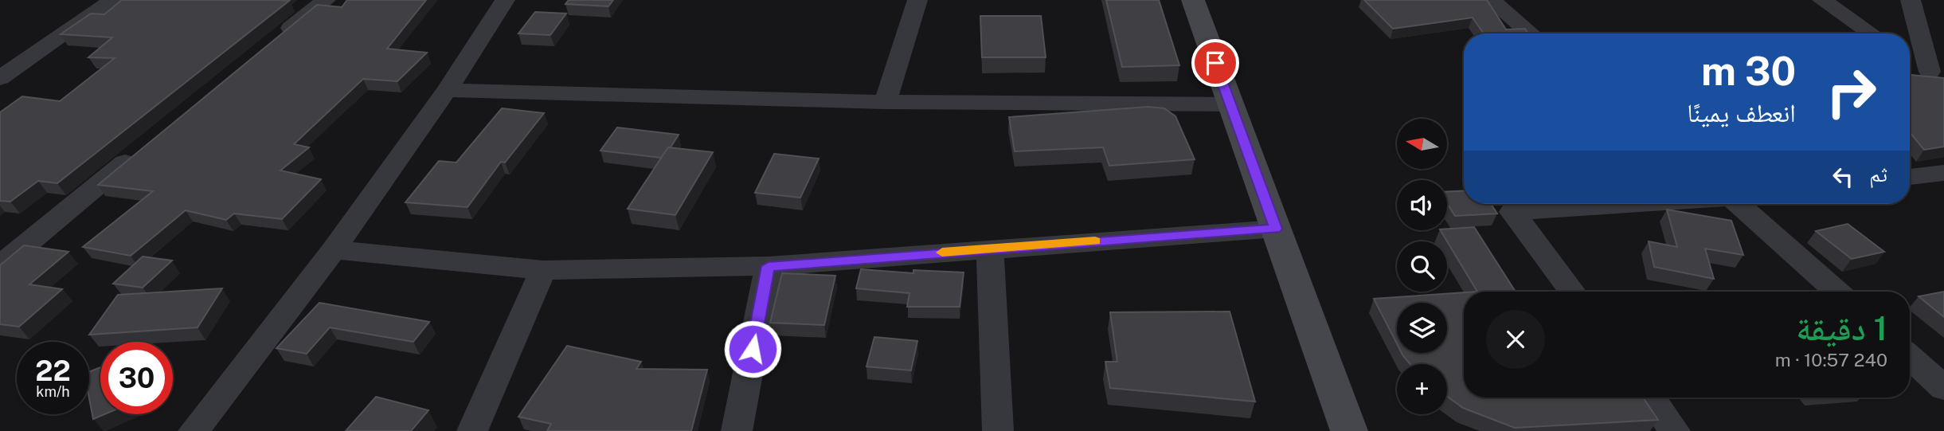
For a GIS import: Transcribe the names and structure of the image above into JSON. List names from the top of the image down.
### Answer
{
  "north": "left",
  "page": {
    "turn": ["30 m", "انعطف يمينًا"],
    "map_buttons": "+",
    "then": "ثم",
    "heading": ["1 دقيقة", "240 m · 10:57"],
    "speed": "22 km/h",
    "limit": "30"
  }
}
